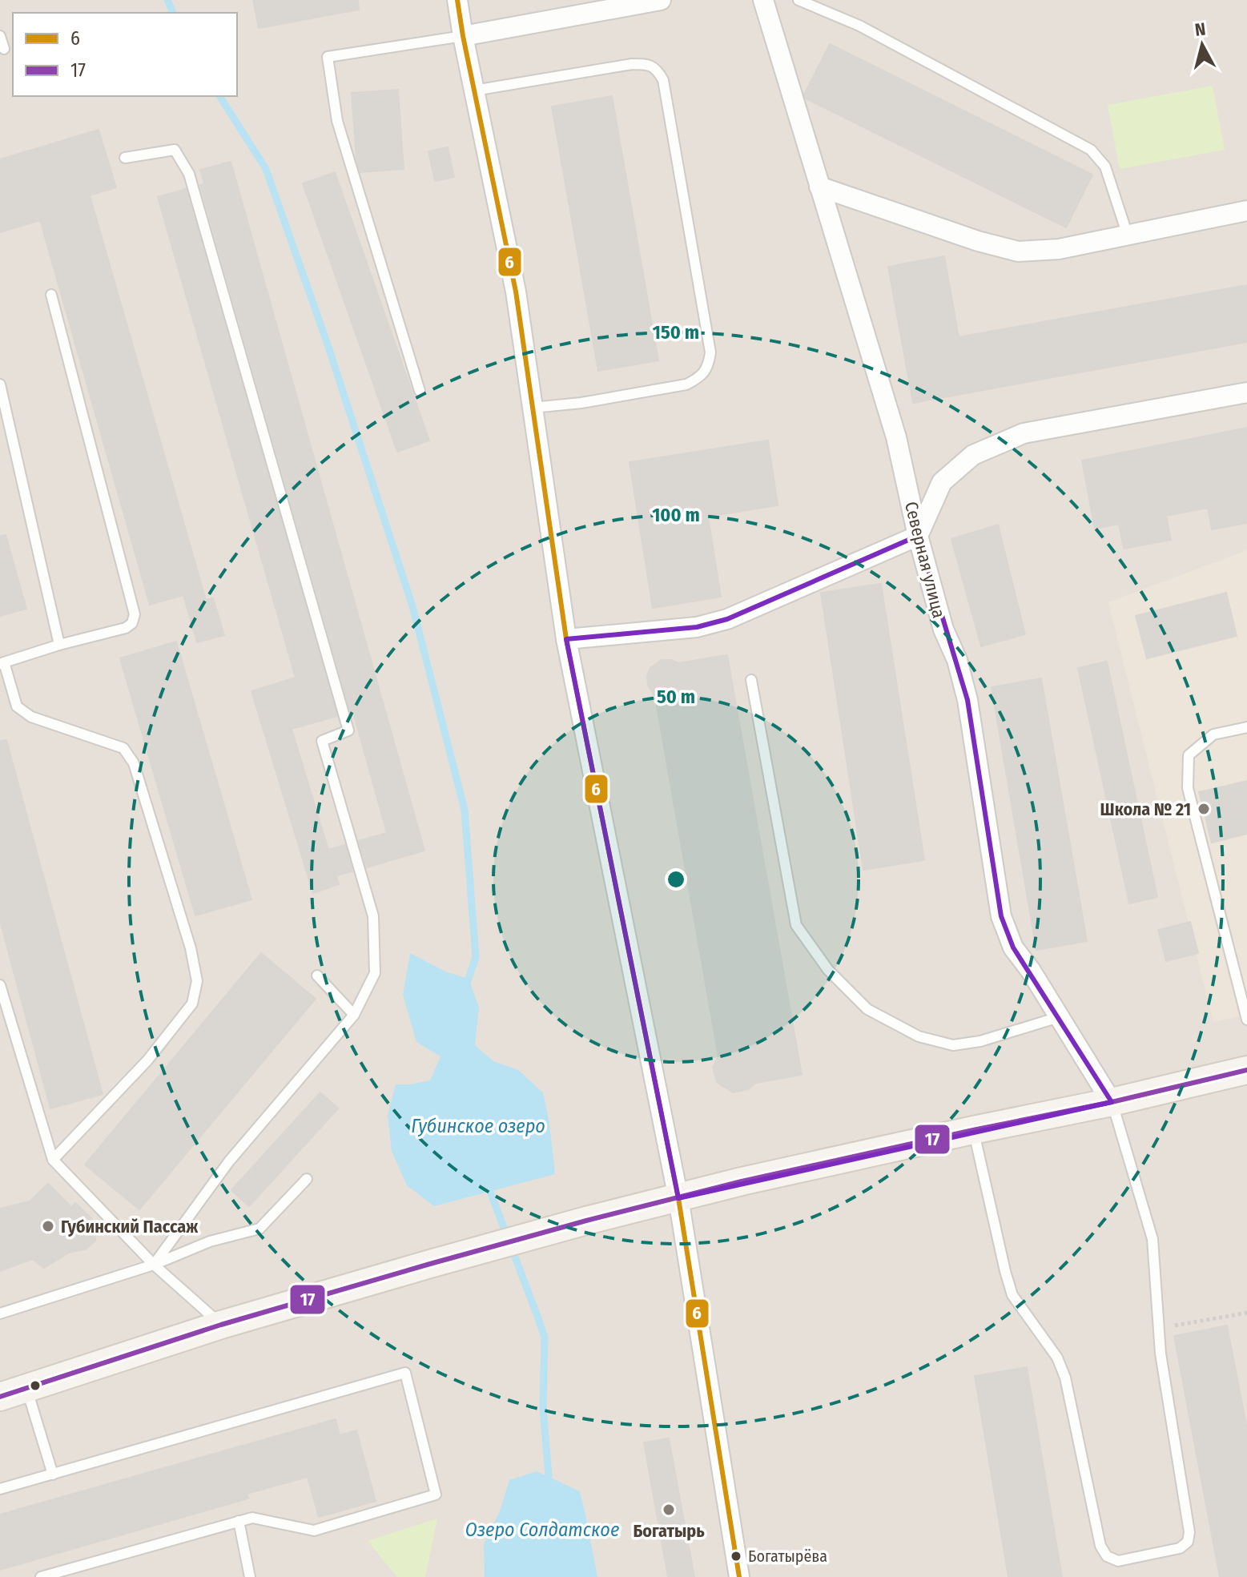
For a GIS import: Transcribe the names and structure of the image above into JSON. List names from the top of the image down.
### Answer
{
  "streets": {
    "street": ["Северная улица"]
  },
  "water": ["Губинское озеро", "Озеро Солдатское"],
  "places": [
    "Школа № 21",
    "Губинский Пассаж",
    "Богатырь",
    "Богатырёва"
  ],
  "lines": ["transit line 6", "transit line 17"],
  "legend": ["6", "17"],
  "north": "top",
  "rings": ["150 m", "100 m", "50 m"]
}
